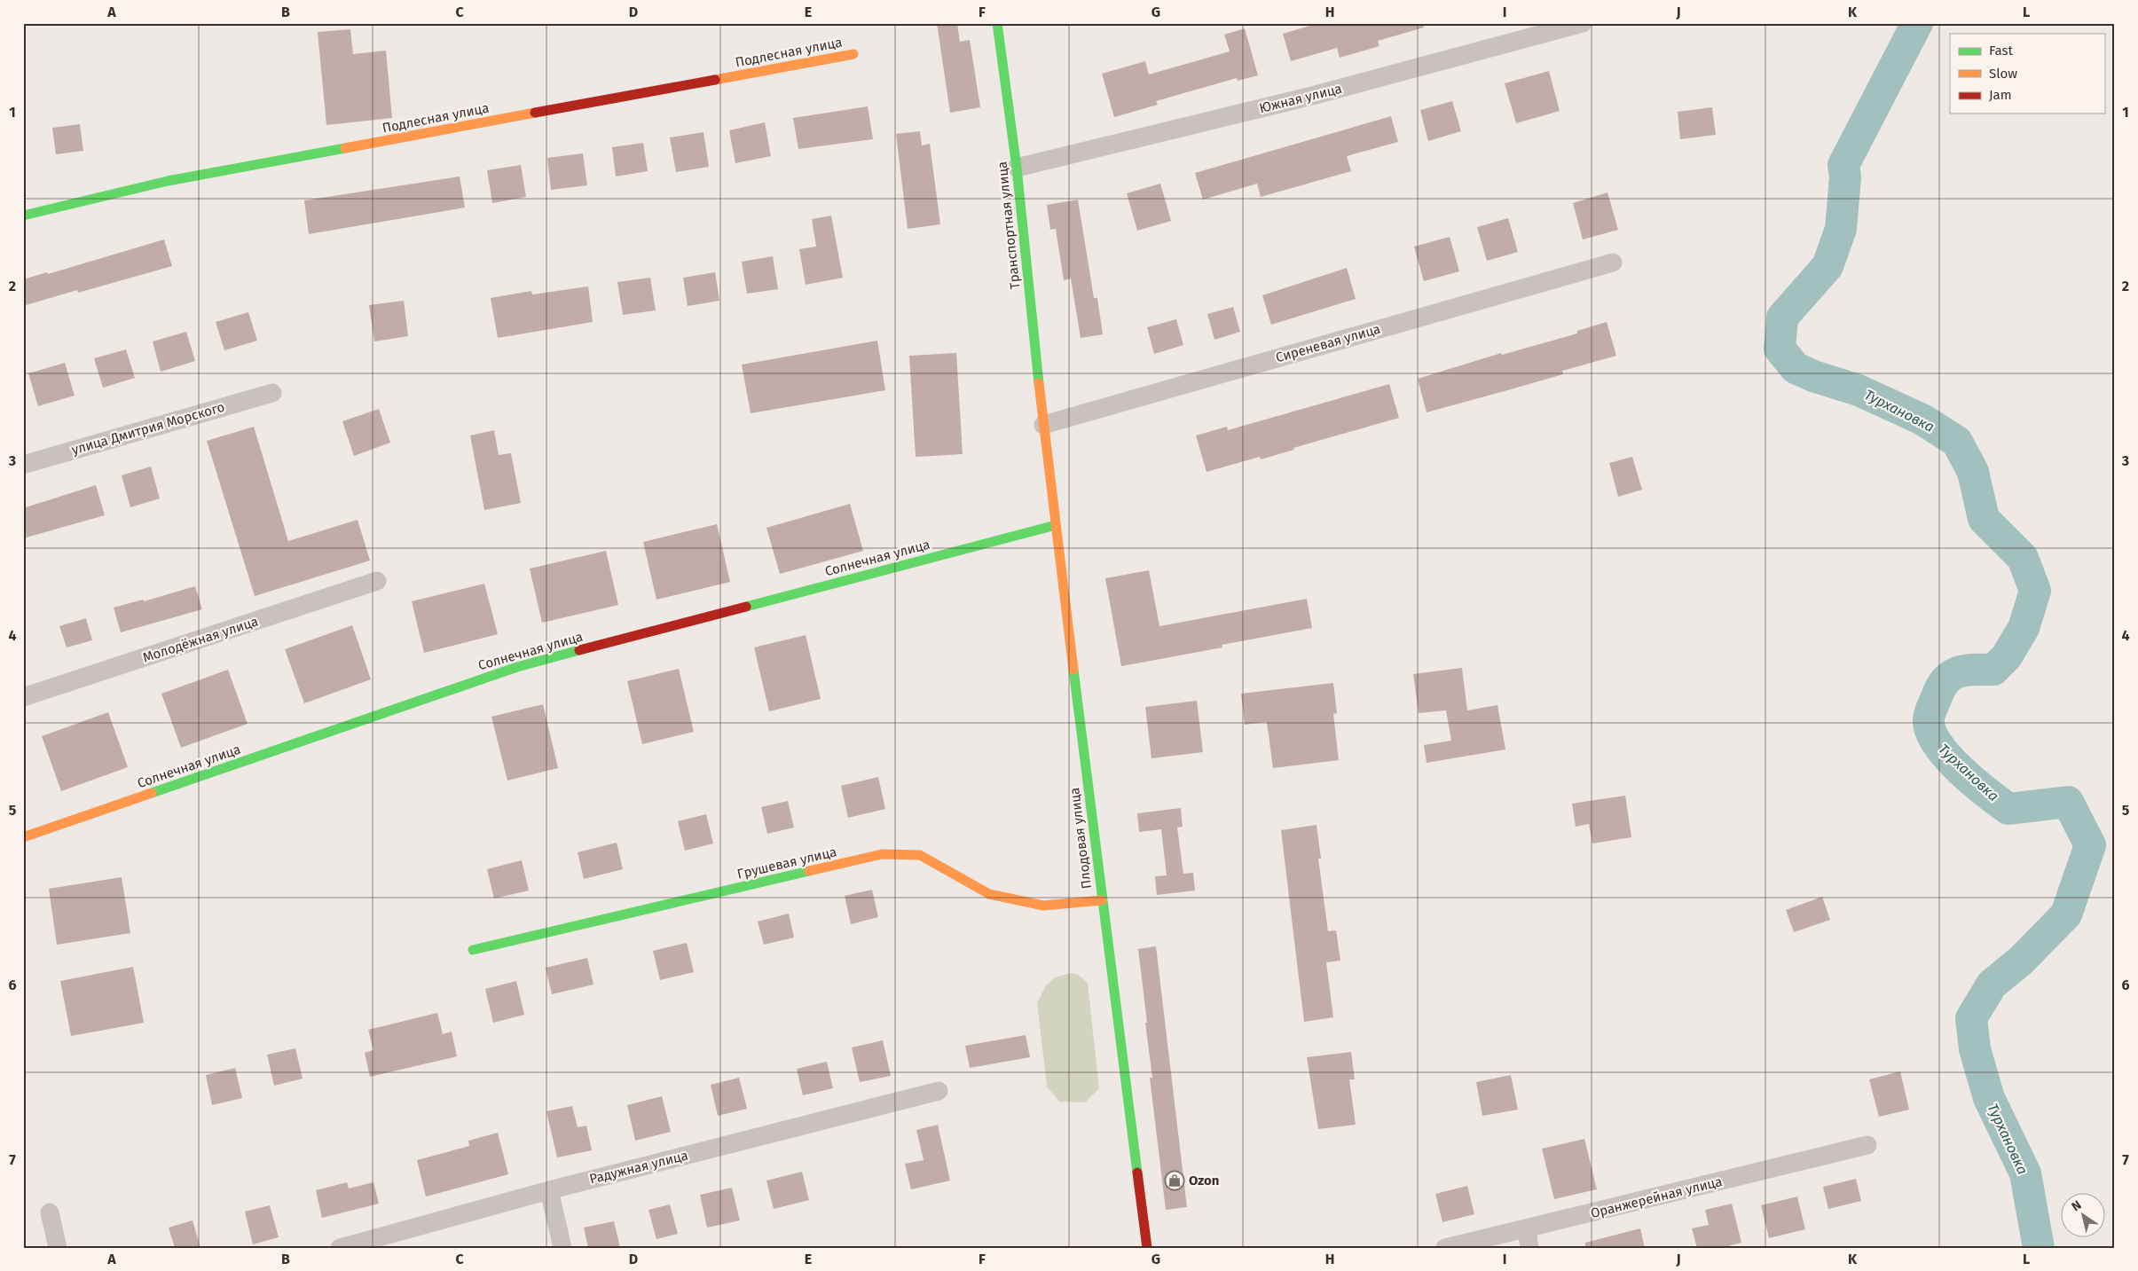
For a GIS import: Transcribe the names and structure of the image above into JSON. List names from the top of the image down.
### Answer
{
  "streets": {
    "street": [
      "Подлесная улица",
      "Южная улица",
      "Транспортная улица",
      "Сиреневая улица",
      "улица Дмитрия Морского",
      "Солнечная улица",
      "Молодёжная улица",
      "Плодовая улица",
      "Грушевая улица",
      "Радужная улица",
      "Оранжерейная улица"
    ]
  },
  "crossings": [
    ["Южная улица", "Транспортная улица"],
    ["Транспортная улица", "Сиреневая улица"],
    ["Транспортная улица", "Плодовая улица"],
    ["Сиреневая улица", "Плодовая улица"],
    ["Солнечная улица", "Плодовая улица"],
    ["Плодовая улица", "Грушевая улица"]
  ],
  "water": ["Турхановка"],
  "places": {
    "shop": ["Ozon"]
  },
  "legend": ["Fast", "Slow", "Jam"],
  "north": "top left",
  "grid": {
    "columns": [
      "A",
      "B",
      "C",
      "D",
      "E",
      "F",
      "G",
      "H",
      "I",
      "J",
      "K",
      "L"
    ],
    "rows": [
      "1",
      "2",
      "3",
      "4",
      "5",
      "6",
      "7"
    ]
  }
}
